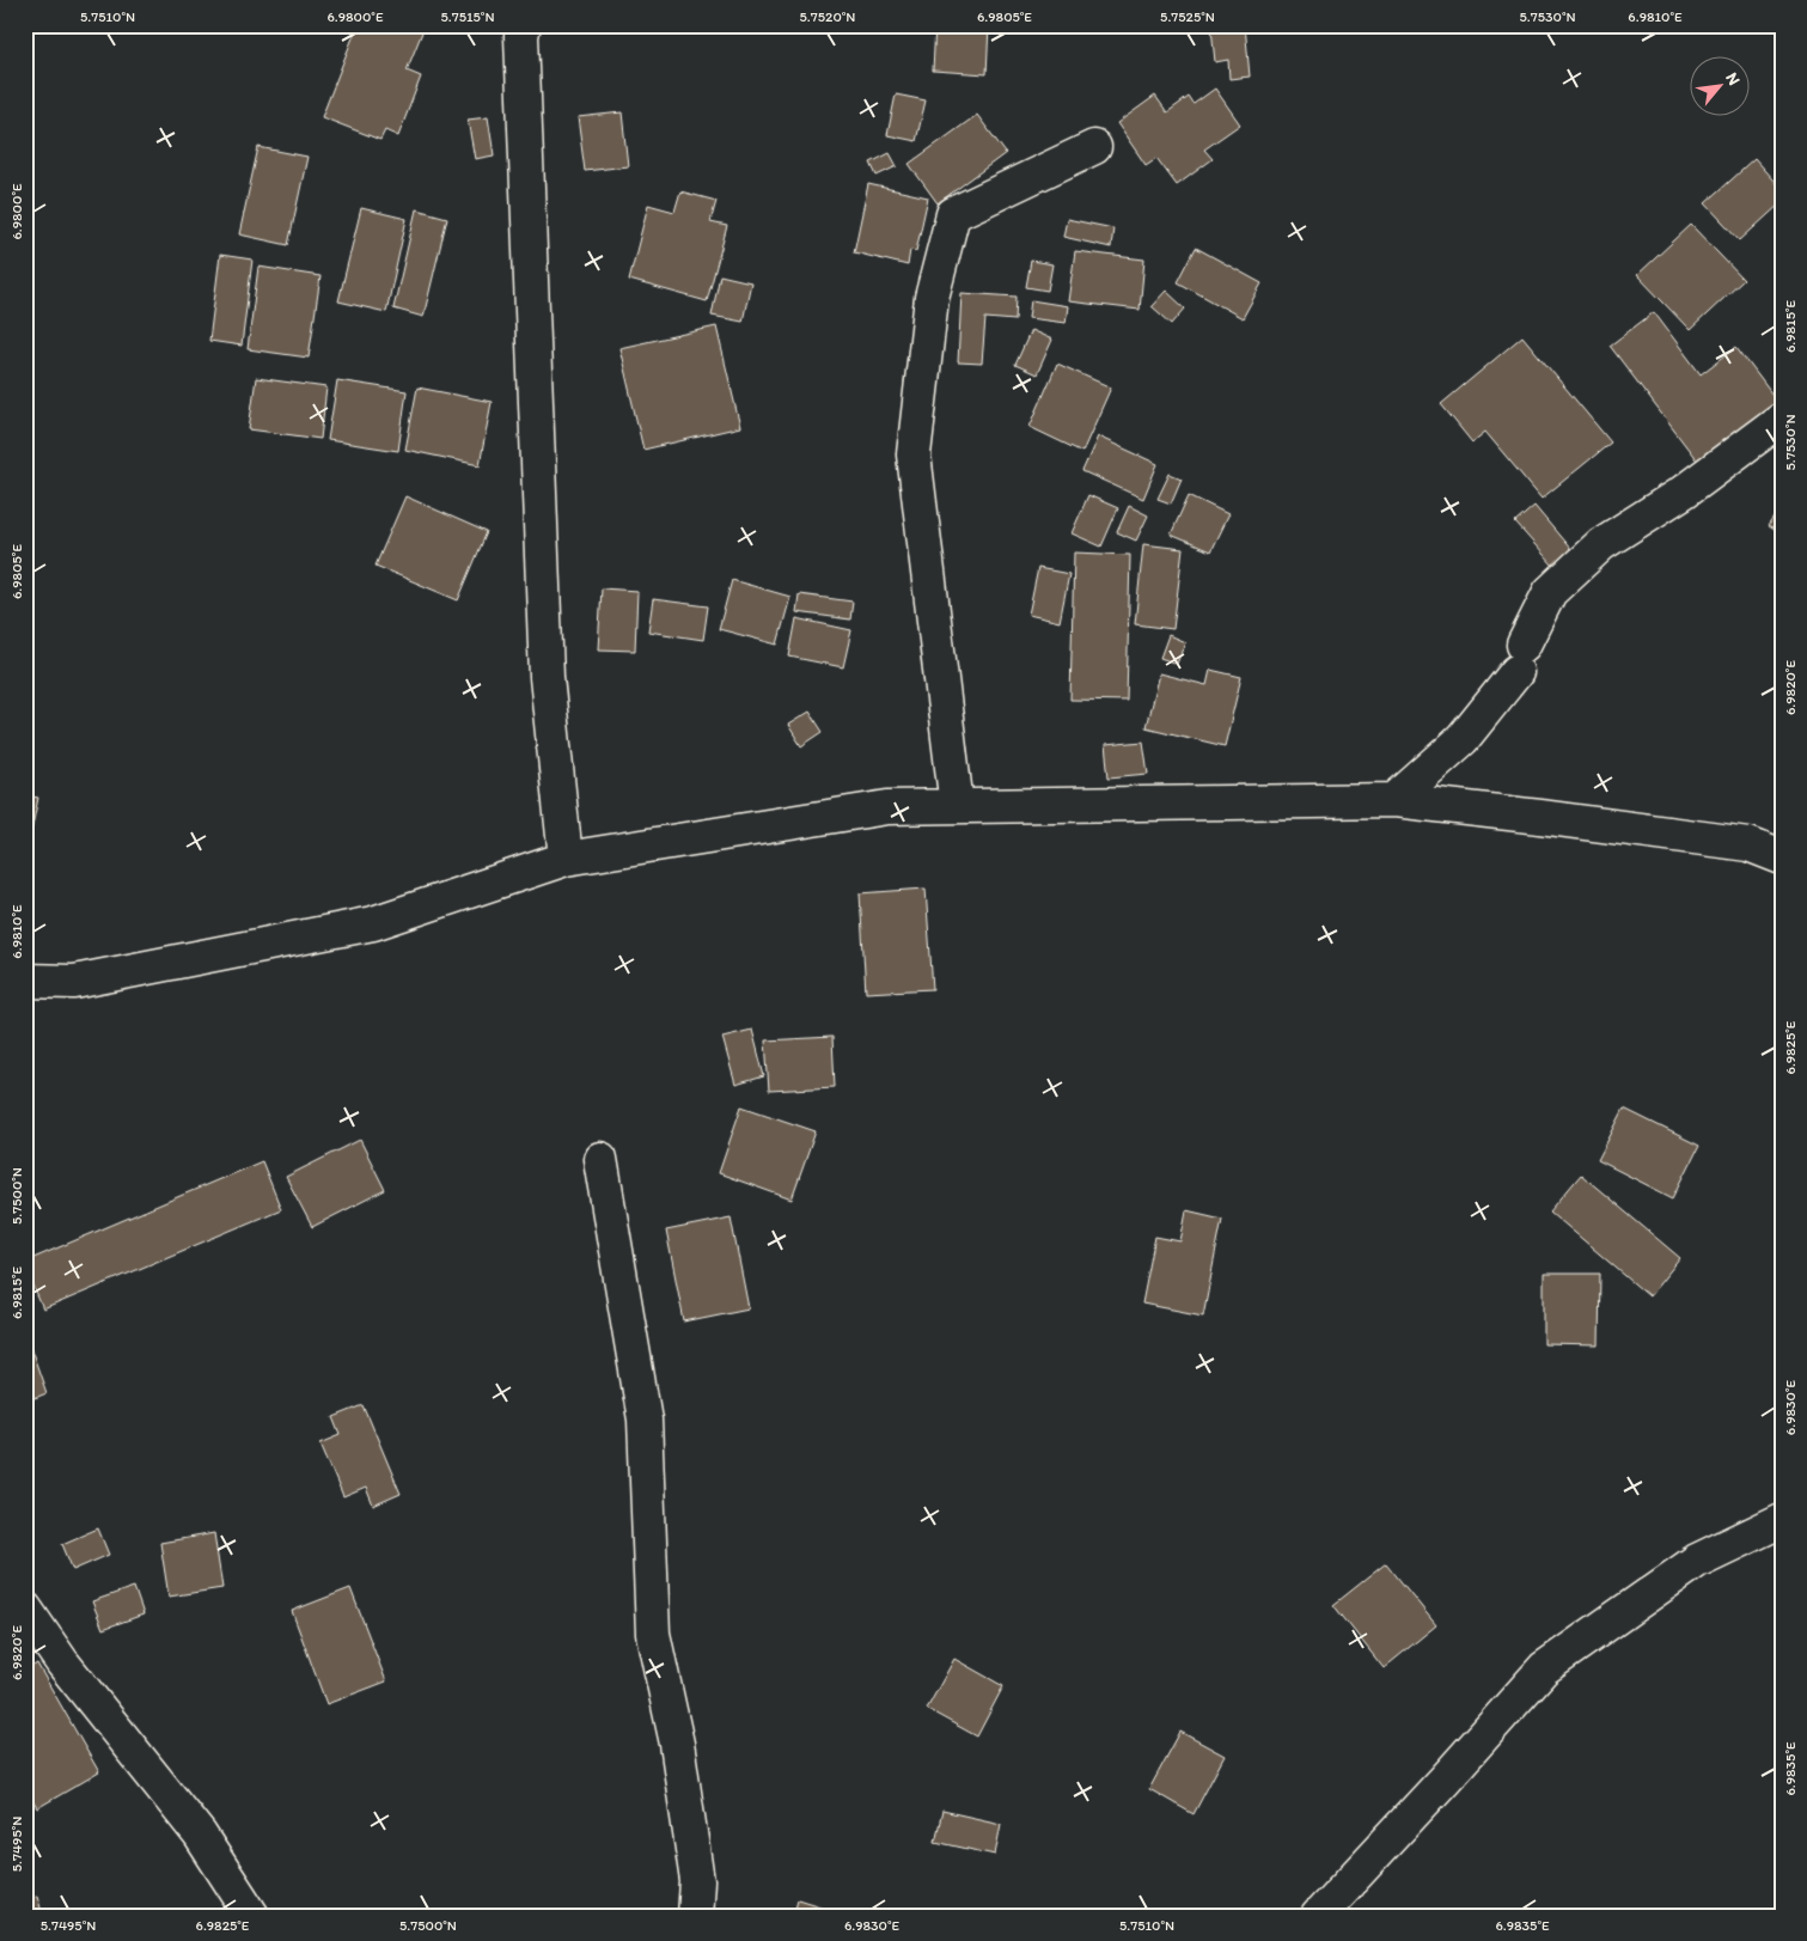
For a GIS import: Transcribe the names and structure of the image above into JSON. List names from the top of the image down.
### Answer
{
  "north": "top right",
  "coordinates": [
    "5.7510°N",
    "6.9800°E",
    "5.7515°N",
    "5.7520°N",
    "6.9805°E",
    "5.7525°N",
    "5.7530°N",
    "6.9810°E",
    "6.9815°E",
    "6.9820°E",
    "6.9825°E",
    "5.7500°N",
    "6.9830°E",
    "6.9835°E",
    "5.7495°N"
  ]
}
